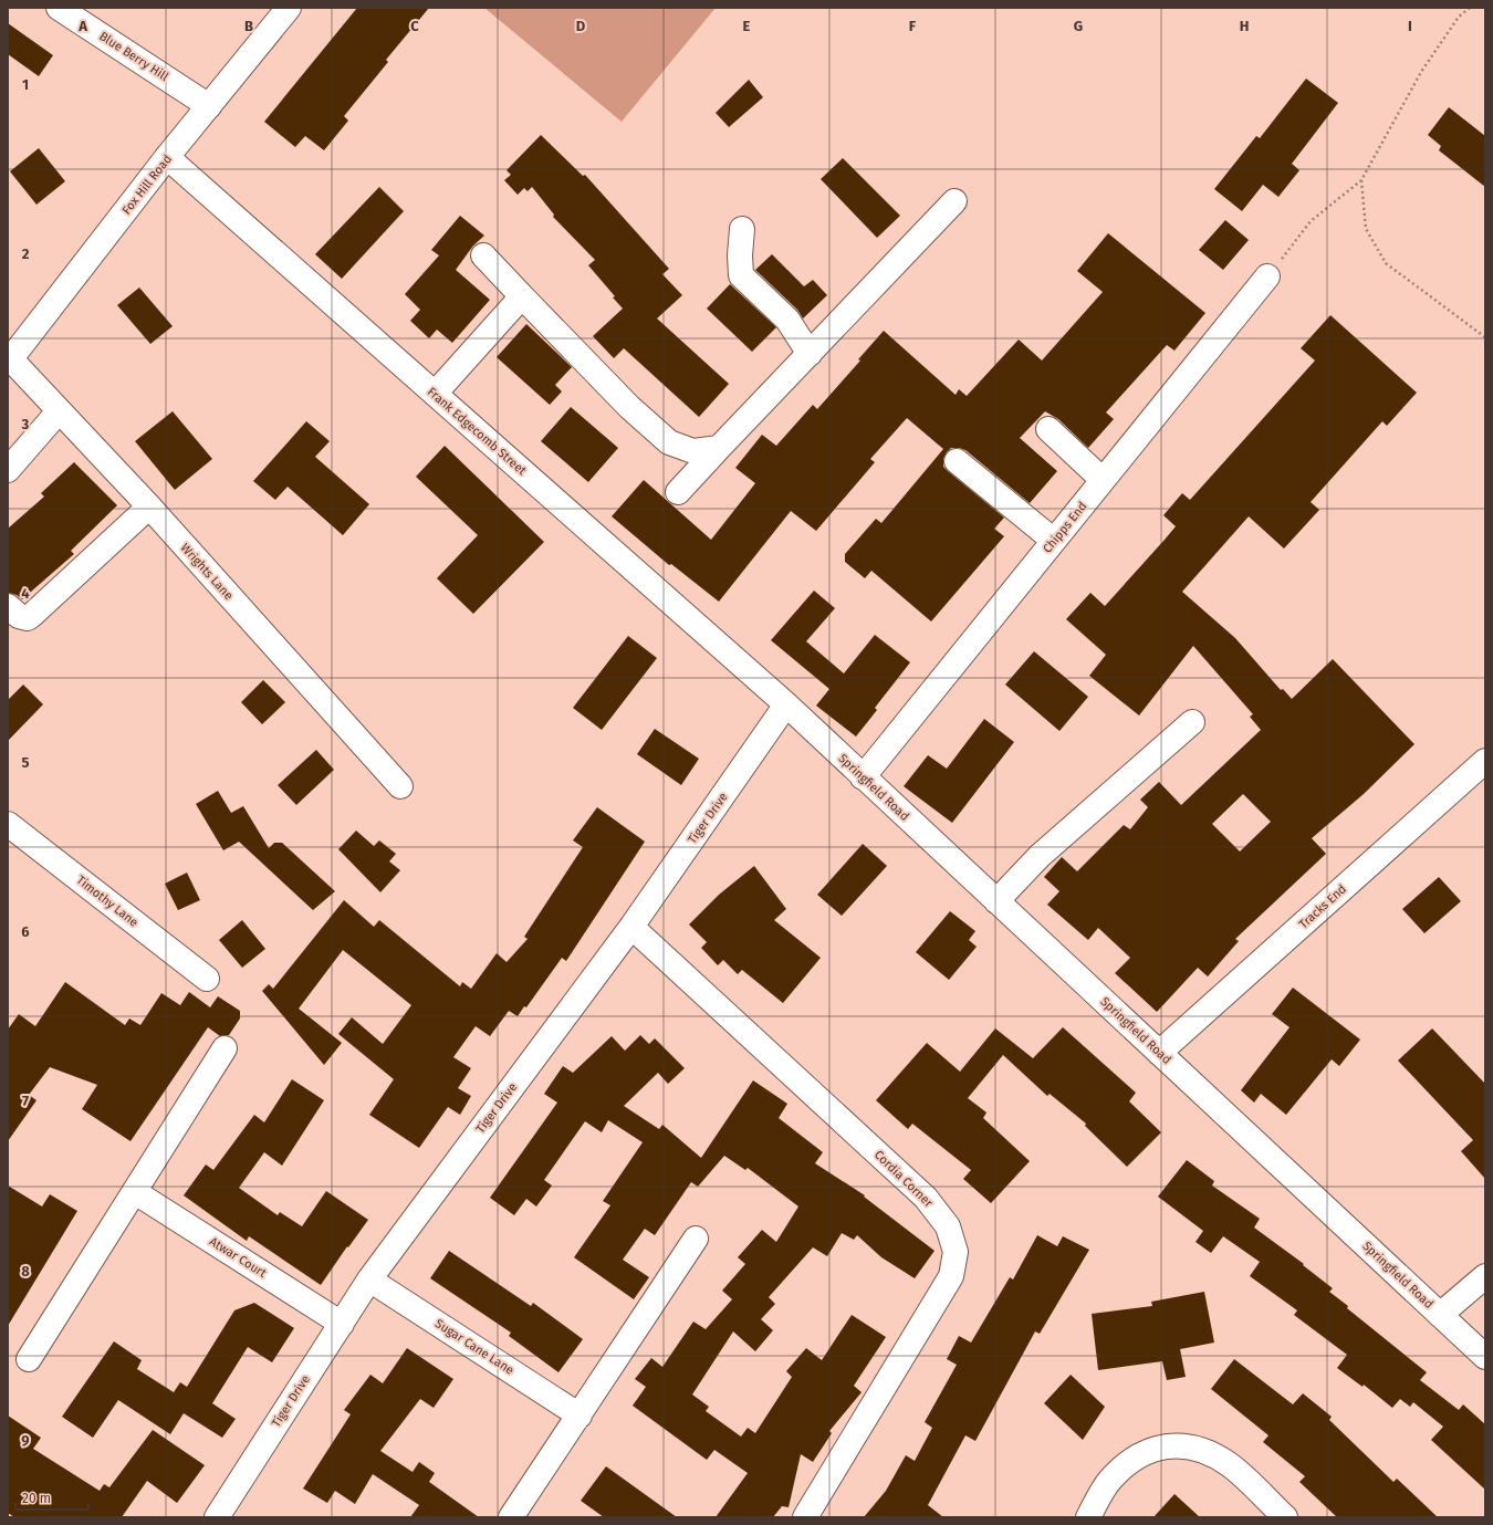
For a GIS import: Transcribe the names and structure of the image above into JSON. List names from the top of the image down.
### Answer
{
  "streets": {
    "street": [
      "Blue Berry Hill",
      "Fox Hill Road",
      "Frank Edgecomb Street",
      "Chipps End",
      "Wrights Lane",
      "Springfield Road",
      "Tiger Drive",
      "Timothy Lane",
      "Tracks End",
      "Cordia Corner",
      "Atwar Court",
      "Sugar Cane Lane"
    ]
  },
  "crossings": [
    ["Blue Berry Hill", "Fox Hill Road"],
    ["Fox Hill Road", "Frank Edgecomb Street"],
    ["Fox Hill Road", "Wrights Lane"],
    ["Frank Edgecomb Street", "Springfield Road"],
    ["Frank Edgecomb Street", "Tiger Drive"],
    ["Chipps End", "Springfield Road"],
    ["Springfield Road", "Tiger Drive"],
    ["Springfield Road", "Tracks End"],
    ["Tiger Drive", "Cordia Corner"],
    ["Tiger Drive", "Atwar Court"],
    ["Tiger Drive", "Sugar Cane Lane"]
  ],
  "scale_bar": "20 m",
  "grid": {
    "columns": [
      "A",
      "B",
      "C",
      "D",
      "E",
      "F",
      "G",
      "H",
      "I"
    ],
    "rows": [
      "1",
      "2",
      "3",
      "4",
      "5",
      "6",
      "7",
      "8",
      "9"
    ]
  }
}
